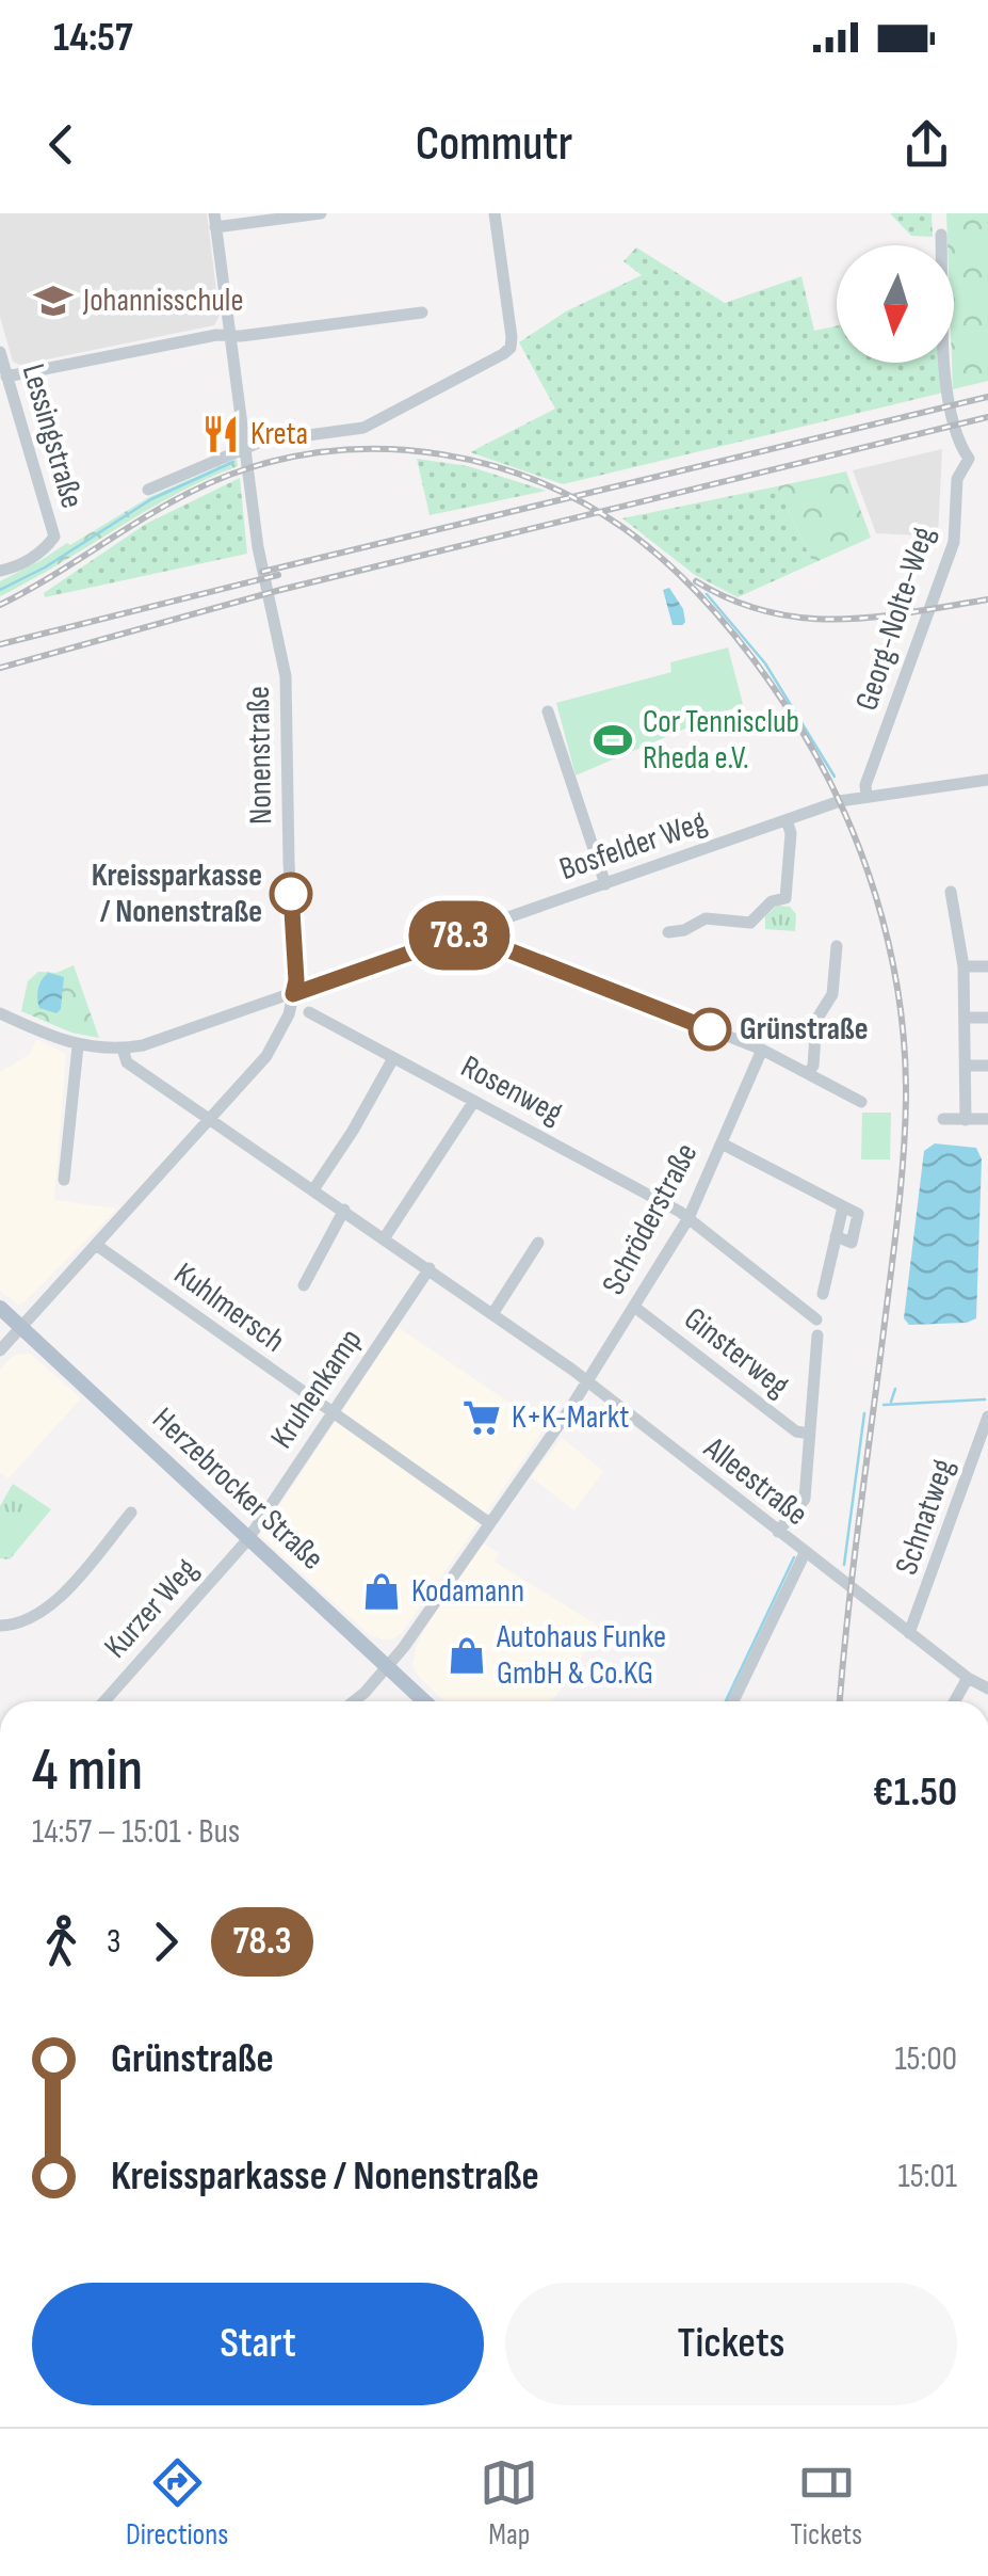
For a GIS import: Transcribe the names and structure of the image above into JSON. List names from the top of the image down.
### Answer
{
  "streets": {
    "main road": ["Herzebrocker Straße"],
    "street": [
      "Lessingstraße",
      "Georg-Nolte-Weg",
      "Nonenstraße",
      "Bosfelder Weg",
      "Rosenweg",
      "Schröderstraße",
      "Kuhlmersch",
      "Ginsterweg",
      "Kruhenkamp",
      "Alleestraße",
      "Schnatweg",
      "Kurzer Weg"
    ]
  },
  "crossings": [
    ["Georg-Nolte-Weg", "Bosfelder Weg"],
    ["Nonenstraße", "Bosfelder Weg"],
    ["Nonenstraße", "Kuhlmersch"],
    ["Nonenstraße", "Alleestraße"],
    ["Nonenstraße", "Herzebrocker Straße"],
    ["Bosfelder Weg", "Alleestraße"],
    ["Rosenweg", "Schröderstraße"],
    ["Schröderstraße", "Kuhlmersch"],
    ["Schröderstraße", "Ginsterweg"],
    ["Schröderstraße", "Alleestraße"],
    ["Schröderstraße", "Herzebrocker Straße"],
    ["Kuhlmersch", "Kruhenkamp"],
    ["Kruhenkamp", "Alleestraße"],
    ["Kruhenkamp", "Herzebrocker Straße"],
    ["Kruhenkamp", "Kurzer Weg"],
    ["Alleestraße", "Schnatweg"],
    ["Herzebrocker Straße", "Kurzer Weg"]
  ],
  "places": {
    "school or university": ["Johannisschule"],
    "restaurant": ["Kreta"],
    "sports": ["Cor Tennisclub Rheda e.V."],
    "other": ["Kreissparkasse / Nonenstraße", "Grünstraße"],
    "supermarket": ["K+K-Markt"],
    "shop": ["Kodamann", "Autohaus Funke GmbH & Co.KG"]
  },
  "lines": ["bus line 78.3"],
  "north": "bottom",
  "page": {
    "status": "14:57",
    "header": "Commutr",
    "on_map": "78.3",
    "heading": ["4 min", "14:57 – 15:01 · Bus", "€1.50"],
    "legs": ["3", "78.3"],
    "list": [
      {
        "name": "Grünstraße",
        "value": "15:00"
      },
      {
        "name": "Kreissparkasse / Nonenstraße",
        "value": "15:01"
      }
    ],
    "buttons": ["Start", "Tickets"],
    "tabs": ["Directions", "Map", "Tickets"]
  }
}
